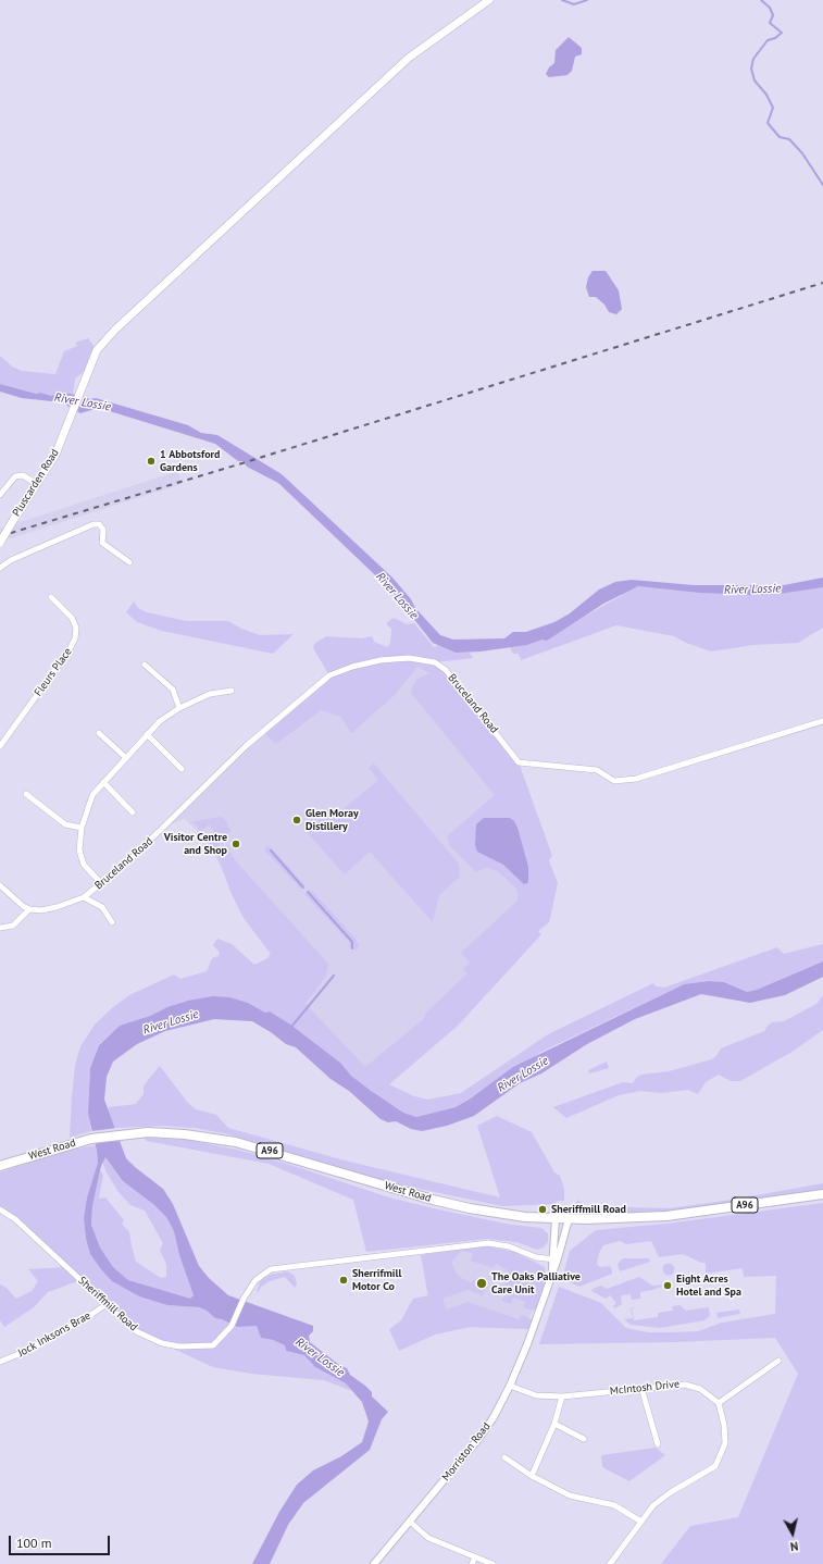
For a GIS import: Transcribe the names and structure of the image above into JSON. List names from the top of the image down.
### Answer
{
  "streets": {
    "highway": ["West Road", "A96"],
    "main road": ["Pluscarden Road"],
    "street": [
      "Fleurs Place",
      "Bruceland Road",
      "Sheriffmill Road",
      "Jock Inksons Brae",
      "McIntosh Drive",
      "Morriston Road"
    ]
  },
  "crossings": [
    ["West Road", "Morriston Road"],
    ["Sheriffmill Road", "Jock Inksons Brae"],
    ["Sheriffmill Road", "Morriston Road"],
    ["McIntosh Drive", "Morriston Road"]
  ],
  "water": ["River Lossie"],
  "places": [
    "1 Abbotsford Gardens",
    "Glen Moray Distillery",
    "Visitor Centre and Shop",
    "Sheriffmill Road",
    "Sherrifmill Motor Co",
    "The Oaks Palliative Care Unit",
    "Eight Acres Hotel and Spa"
  ],
  "scale_bar": "100 m",
  "north": "bottom"
}
